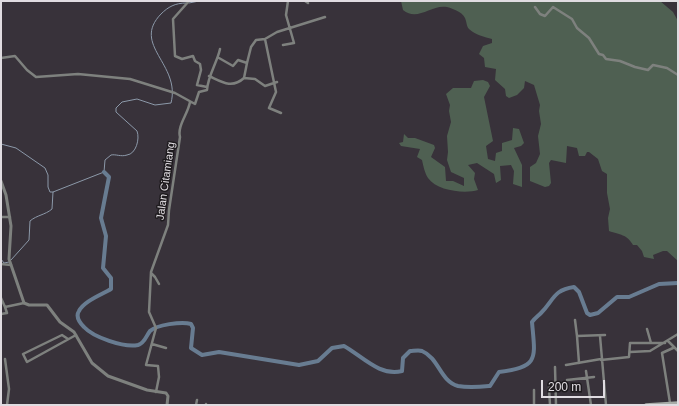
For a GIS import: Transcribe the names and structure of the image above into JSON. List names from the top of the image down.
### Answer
{
  "streets": {
    "street": ["Jalan Citamiang"]
  },
  "scale_bar": "200 m"
}
